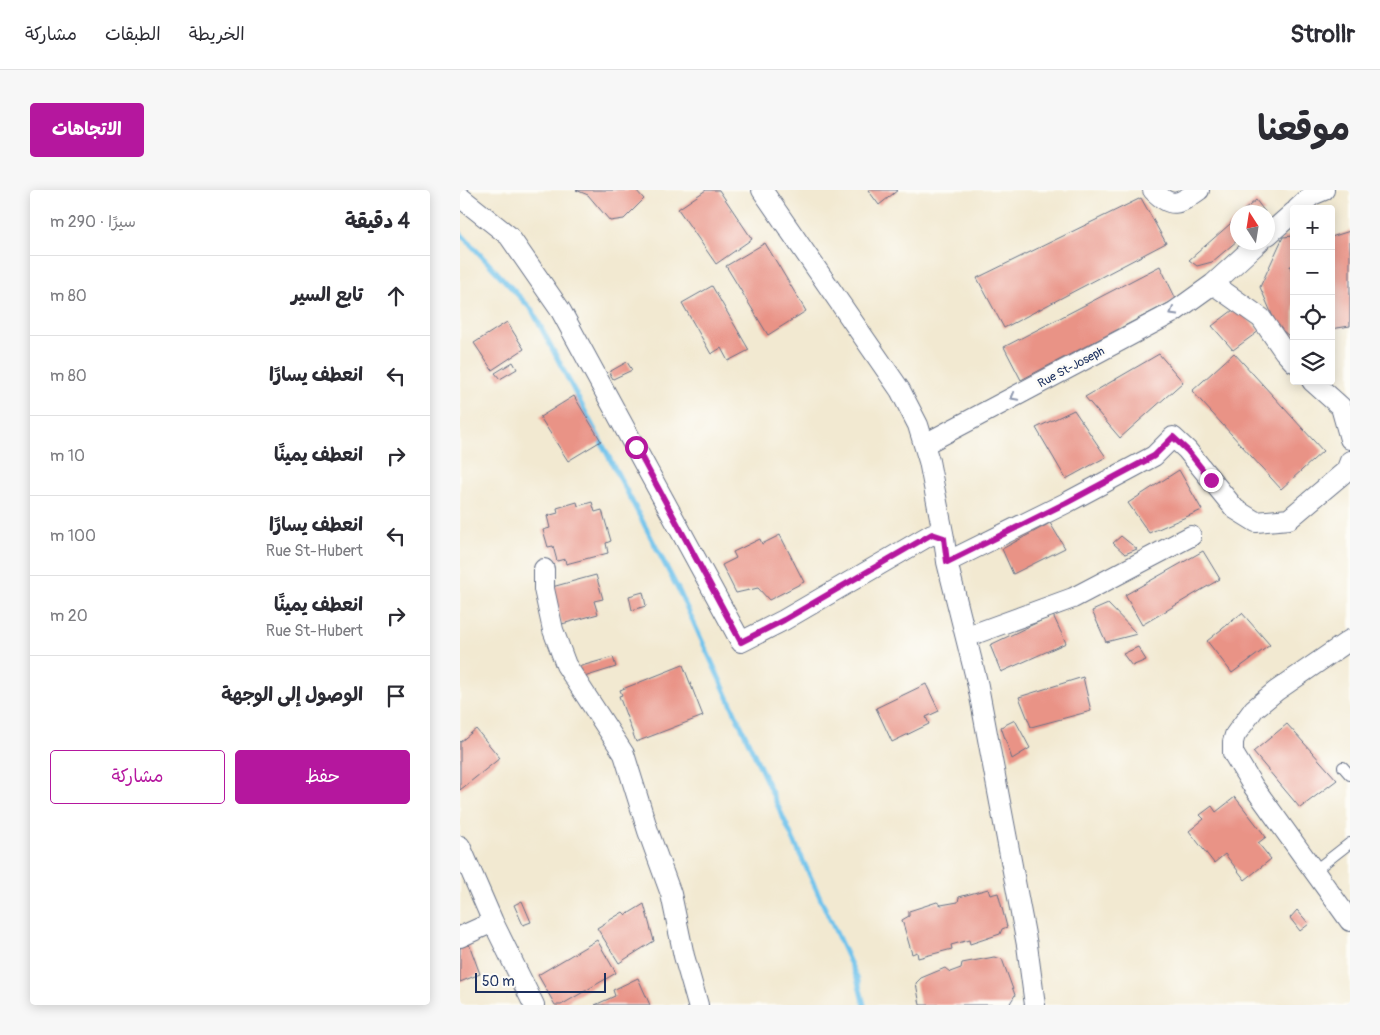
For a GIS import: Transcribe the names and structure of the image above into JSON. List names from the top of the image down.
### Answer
{
  "streets": {
    "street": ["Rue St-Joseph"]
  },
  "one_way": ["Rue St-Joseph"],
  "scale_bar": "50 m",
  "north": "top",
  "page": {
    "header": "Strollr",
    "nav": ["الخريطة", "الطبقات", "مشاركة"],
    "title": "موقعنا",
    "buttons": [
      "الاتجاهات",
      ["حفظ", "مشاركة"]
    ],
    "heading": ["4 دقيقة", "سيرًا · 290 m"],
    "map_buttons": ["+", "−"],
    "list": [
      ["تابع السير", "80 m"],
      ["انعطف يسارًا", "80 m"],
      ["انعطف يمينًا", "10 m"],
      ["انعطف يسارًا", "Rue St-Hubert", "100 m"],
      ["انعطف يمينًا", "Rue St-Hubert", "20 m"],
      "الوصول إلى الوجهة"
    ],
    "scale": "50 m"
  }
}
